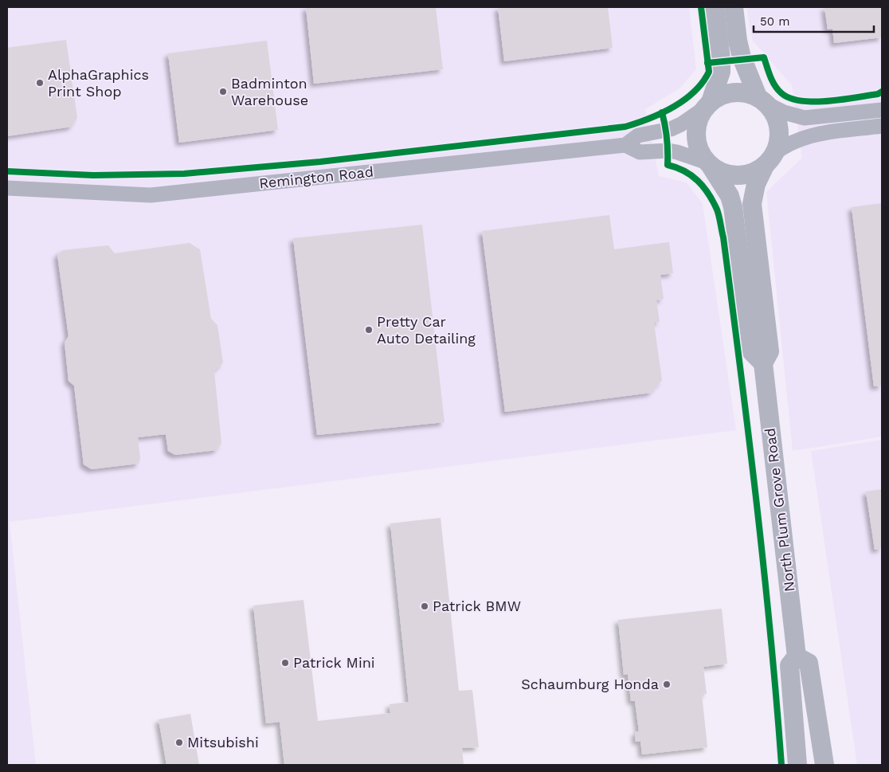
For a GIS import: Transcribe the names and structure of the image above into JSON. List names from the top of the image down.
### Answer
{
  "streets": {
    "street": ["Remington Road", "North Plum Grove Road"]
  },
  "crossings": [
    ["Remington Road", "North Plum Grove Road"]
  ],
  "places": [
    "AlphaGraphics Print Shop",
    "Badminton Warehouse",
    "Pretty Car Auto Detailing",
    "Patrick BMW",
    "Patrick Mini",
    "Schaumburg Honda",
    "Mitsubishi"
  ],
  "scale_bar": "50 m"
}
